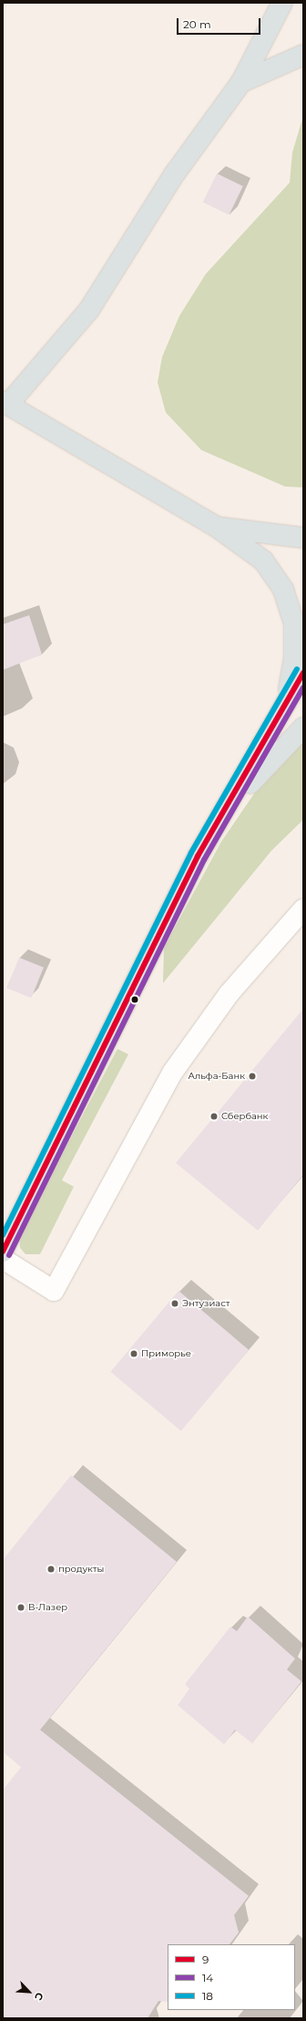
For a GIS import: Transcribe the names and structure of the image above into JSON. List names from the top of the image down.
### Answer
{
  "places": [
    "Альфа-Банк",
    "Сбербанк",
    "Энтузиаст",
    "Приморье",
    "продукты",
    "В-Лазер"
  ],
  "lines": ["transit line 18", "transit line 9", "transit line 14"],
  "legend": ["9", "14", "18"],
  "scale_bar": "20 m",
  "north": "bottom right"
}
